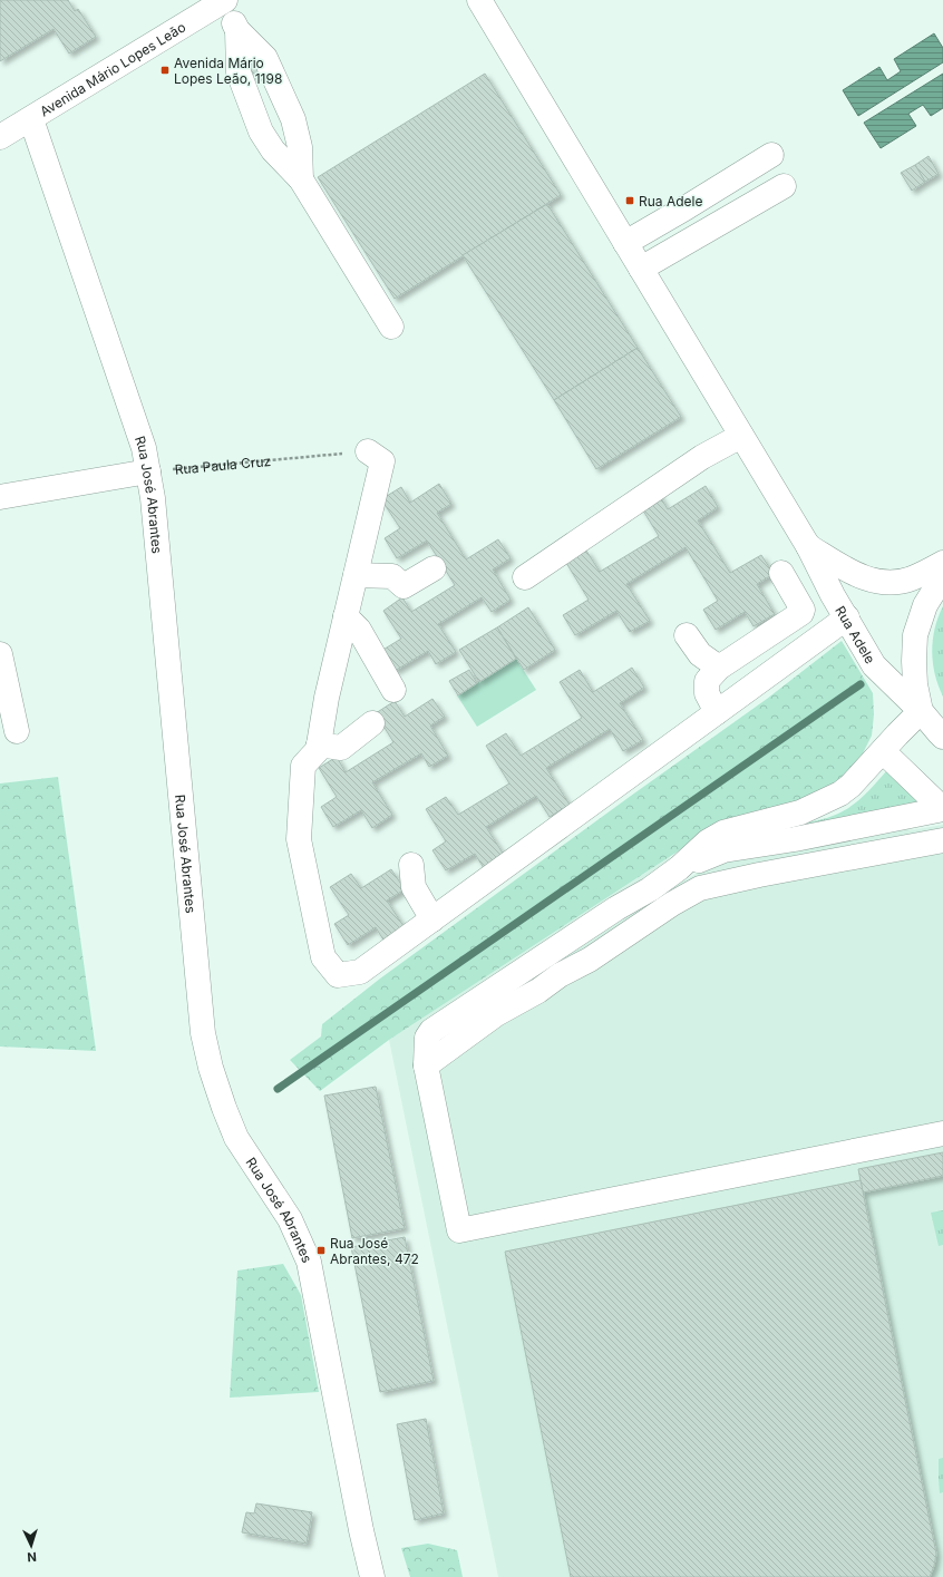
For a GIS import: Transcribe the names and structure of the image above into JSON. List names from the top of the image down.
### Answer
{
  "streets": {
    "main road": ["Avenida Mário Lopes Leão", "Rua José Abrantes", "Rua Adele"],
    "path": ["Rua Paula Cruz"]
  },
  "crossings": [
    ["Avenida Mário Lopes Leão", "Rua José Abrantes"],
    ["Rua Paula Cruz", "Rua José Abrantes"]
  ],
  "places": {
    "transit": ["Avenida Mário Lopes Leão, 1198", "Rua Adele", "Rua José Abrantes, 472"]
  },
  "north": "bottom"
}
